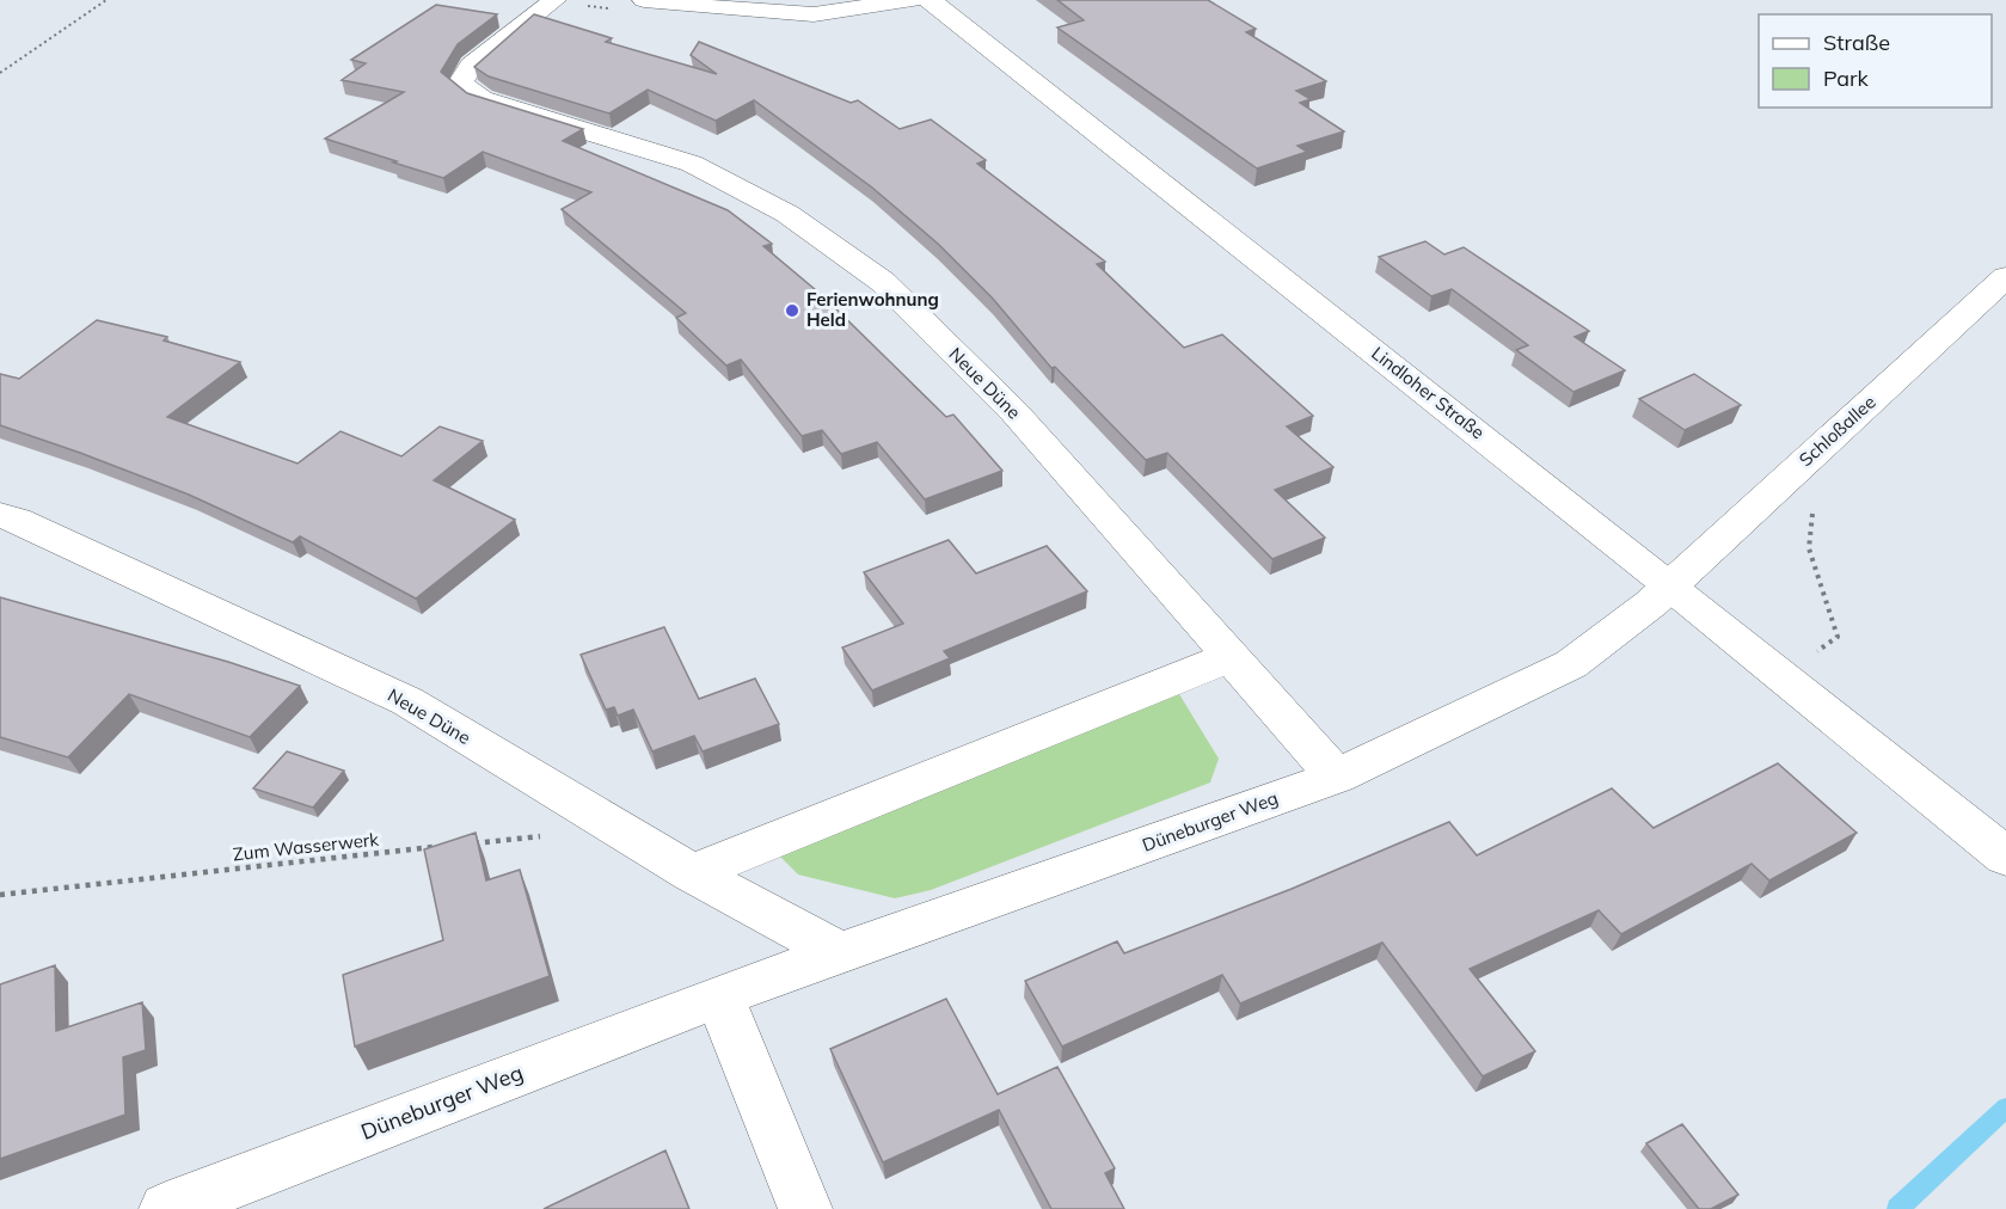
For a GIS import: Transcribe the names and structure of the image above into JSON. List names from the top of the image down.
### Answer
{
  "streets": {
    "street": [
      "Neue Düne",
      "Lindloher Straße",
      "Schloßallee",
      "Düneburger Weg"
    ],
    "path": ["Zum Wasserwerk"]
  },
  "crossings": [
    ["Neue Düne", "Düneburger Weg"],
    ["Lindloher Straße", "Schloßallee"],
    ["Lindloher Straße", "Düneburger Weg"],
    ["Schloßallee", "Düneburger Weg"]
  ],
  "places": ["Ferienwohnung Held"],
  "legend": ["Straße", "Park"]
}
